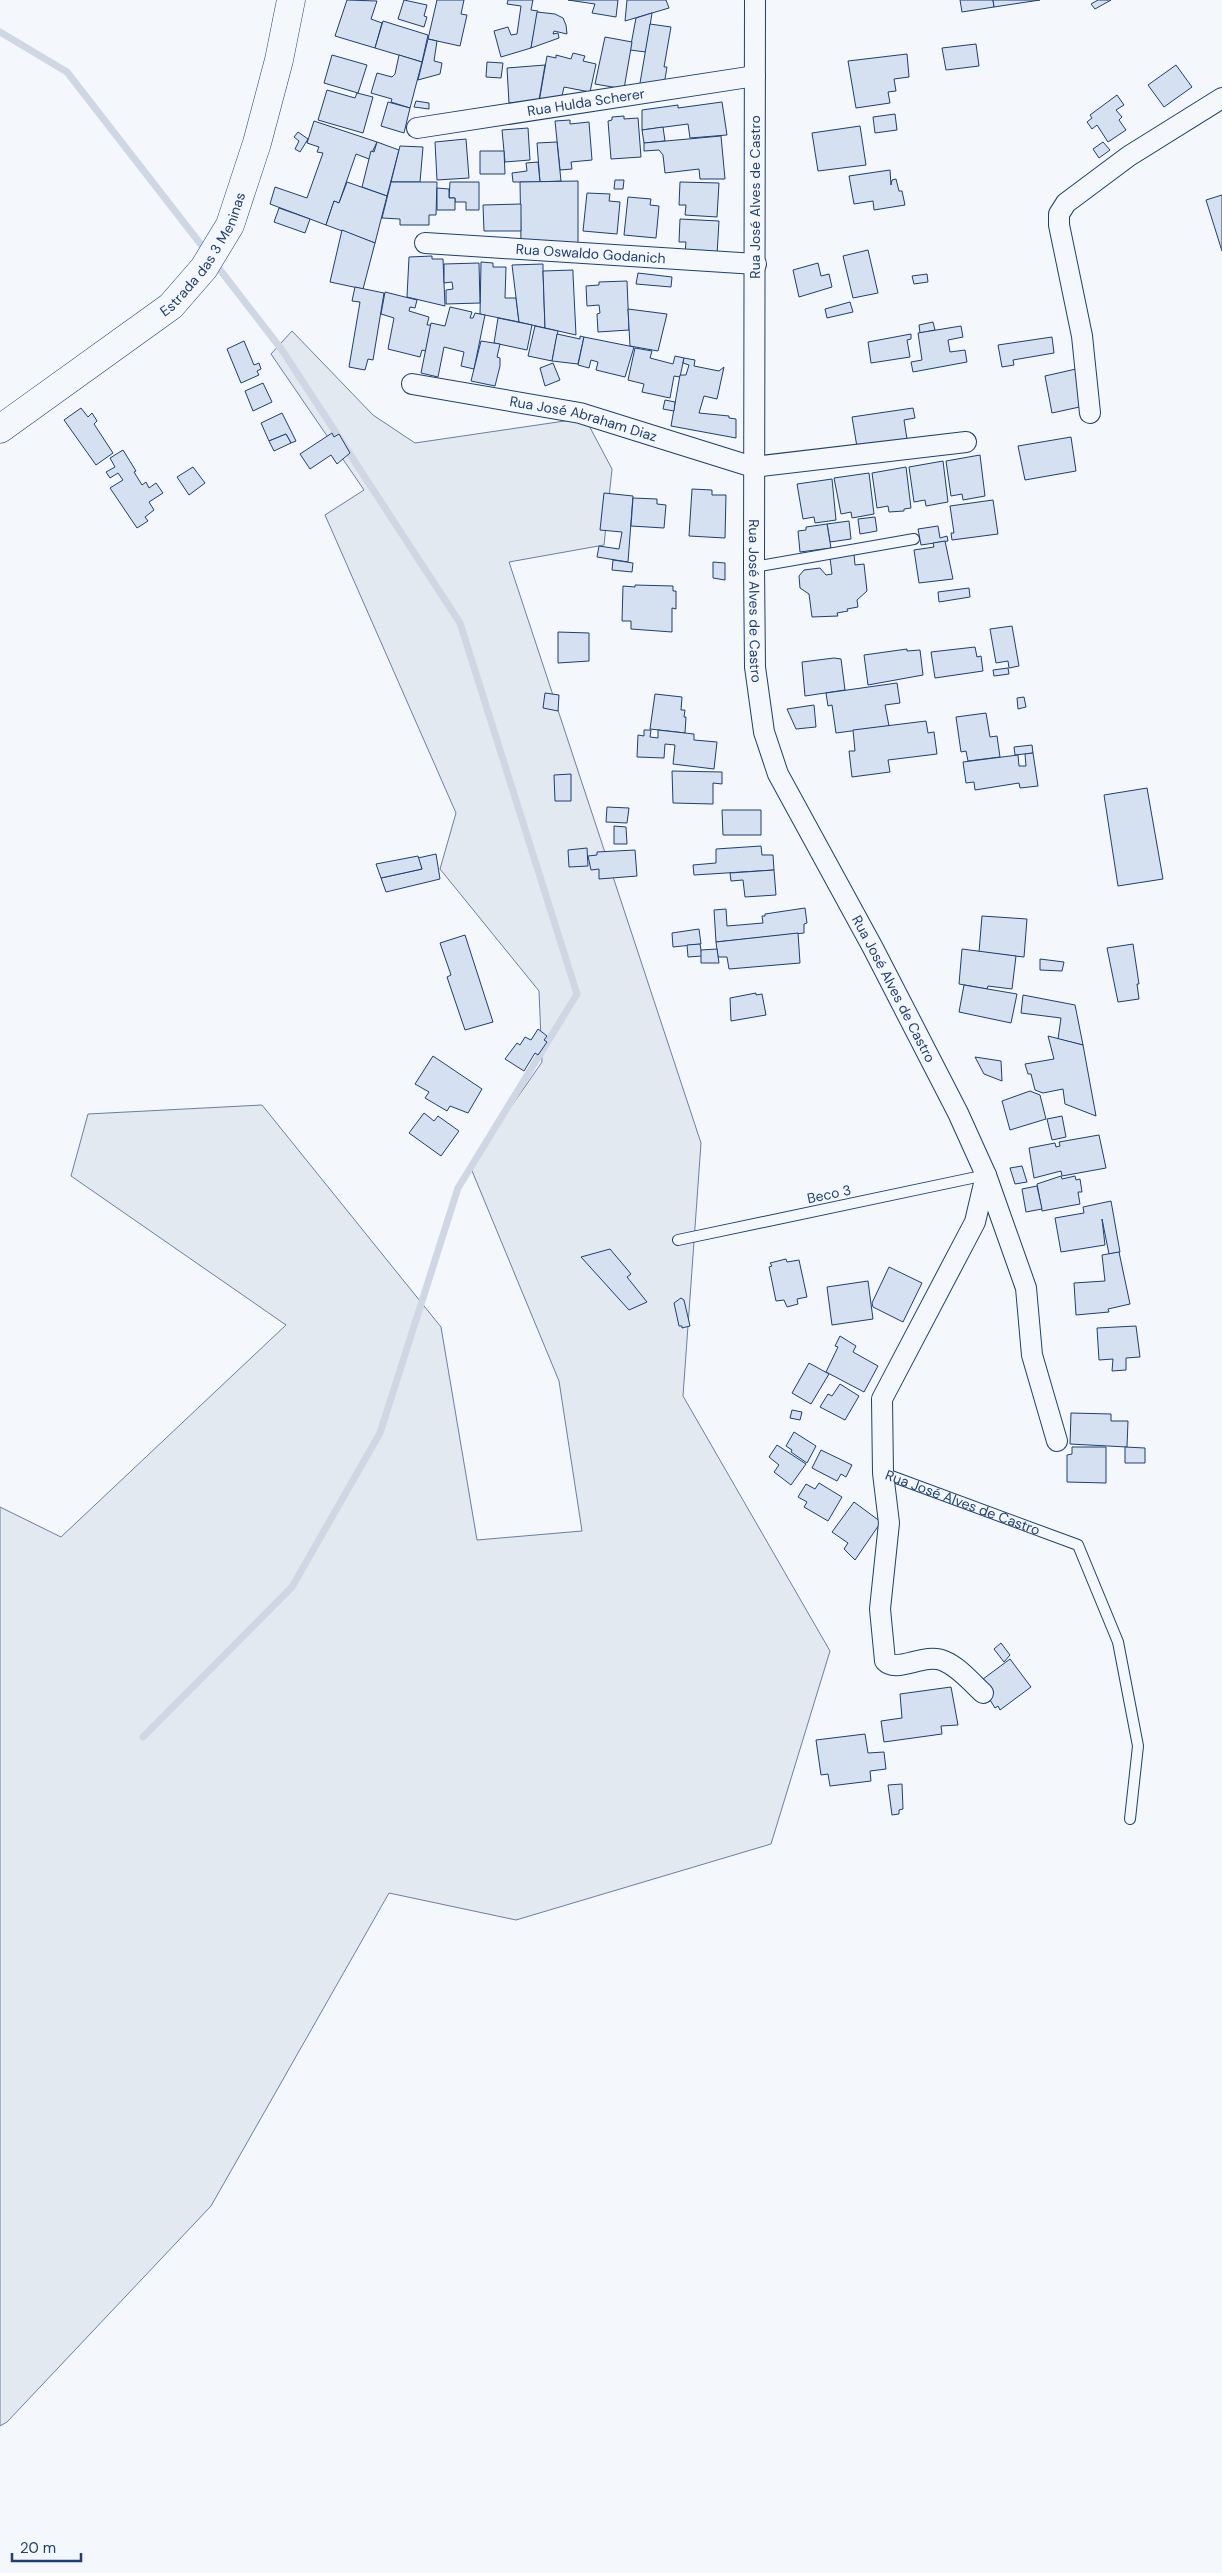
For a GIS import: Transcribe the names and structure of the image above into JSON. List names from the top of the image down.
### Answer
{
  "streets": {
    "main road": ["Estrada das 3 Meninas"],
    "street": [
      "Rua Hulda Scherer",
      "Rua José Alves de Castro",
      "Rua Oswaldo Godanich",
      "Rua José Abraham Diaz"
    ],
    "lane": ["Beco 3"]
  },
  "crossings": [
    ["Rua Hulda Scherer", "Rua José Alves de Castro"],
    ["Rua José Alves de Castro", "Rua Oswaldo Godanich"],
    ["Rua José Alves de Castro", "Rua José Abraham Diaz"],
    ["Rua José Alves de Castro", "Beco 3"]
  ],
  "scale_bar": "20 m"
}
